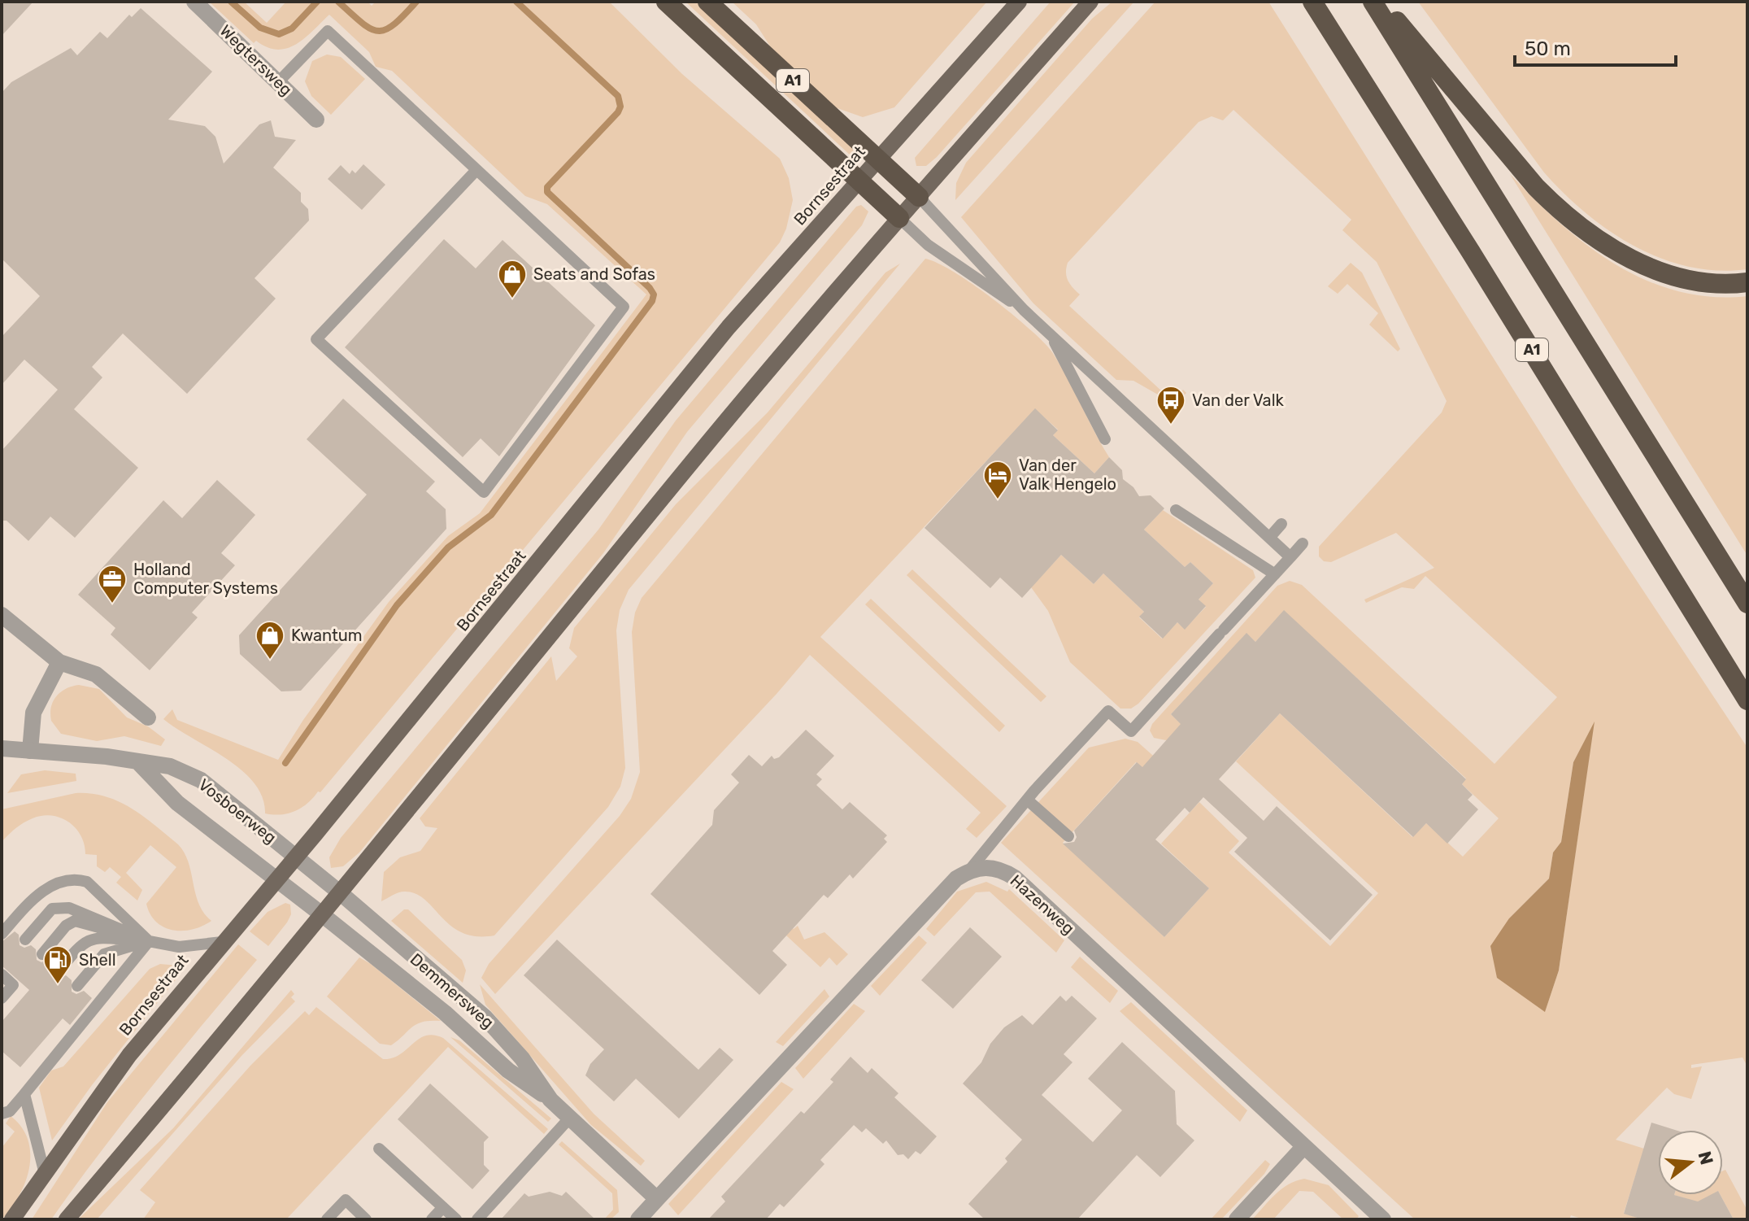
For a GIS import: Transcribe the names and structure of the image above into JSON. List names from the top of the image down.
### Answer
{
  "streets": {
    "highway": ["A1"],
    "main road": ["Bornsestraat"],
    "street": [
      "Wegtersweg",
      "Vosboerweg",
      "Hazenweg",
      "Demmersweg"
    ]
  },
  "crossings": [
    ["A1", "Bornsestraat"],
    ["Bornsestraat", "Vosboerweg"],
    ["Vosboerweg", "Demmersweg"]
  ],
  "places": {
    "shop": ["Seats and Sofas", "Kwantum"],
    "bus stop": ["Van der Valk"],
    "hotel": ["Van der Valk Hengelo"],
    "office": ["Holland Computer Systems"],
    "fuel station": ["Shell"]
  },
  "scale_bar": "50 m",
  "north": "right"
}
